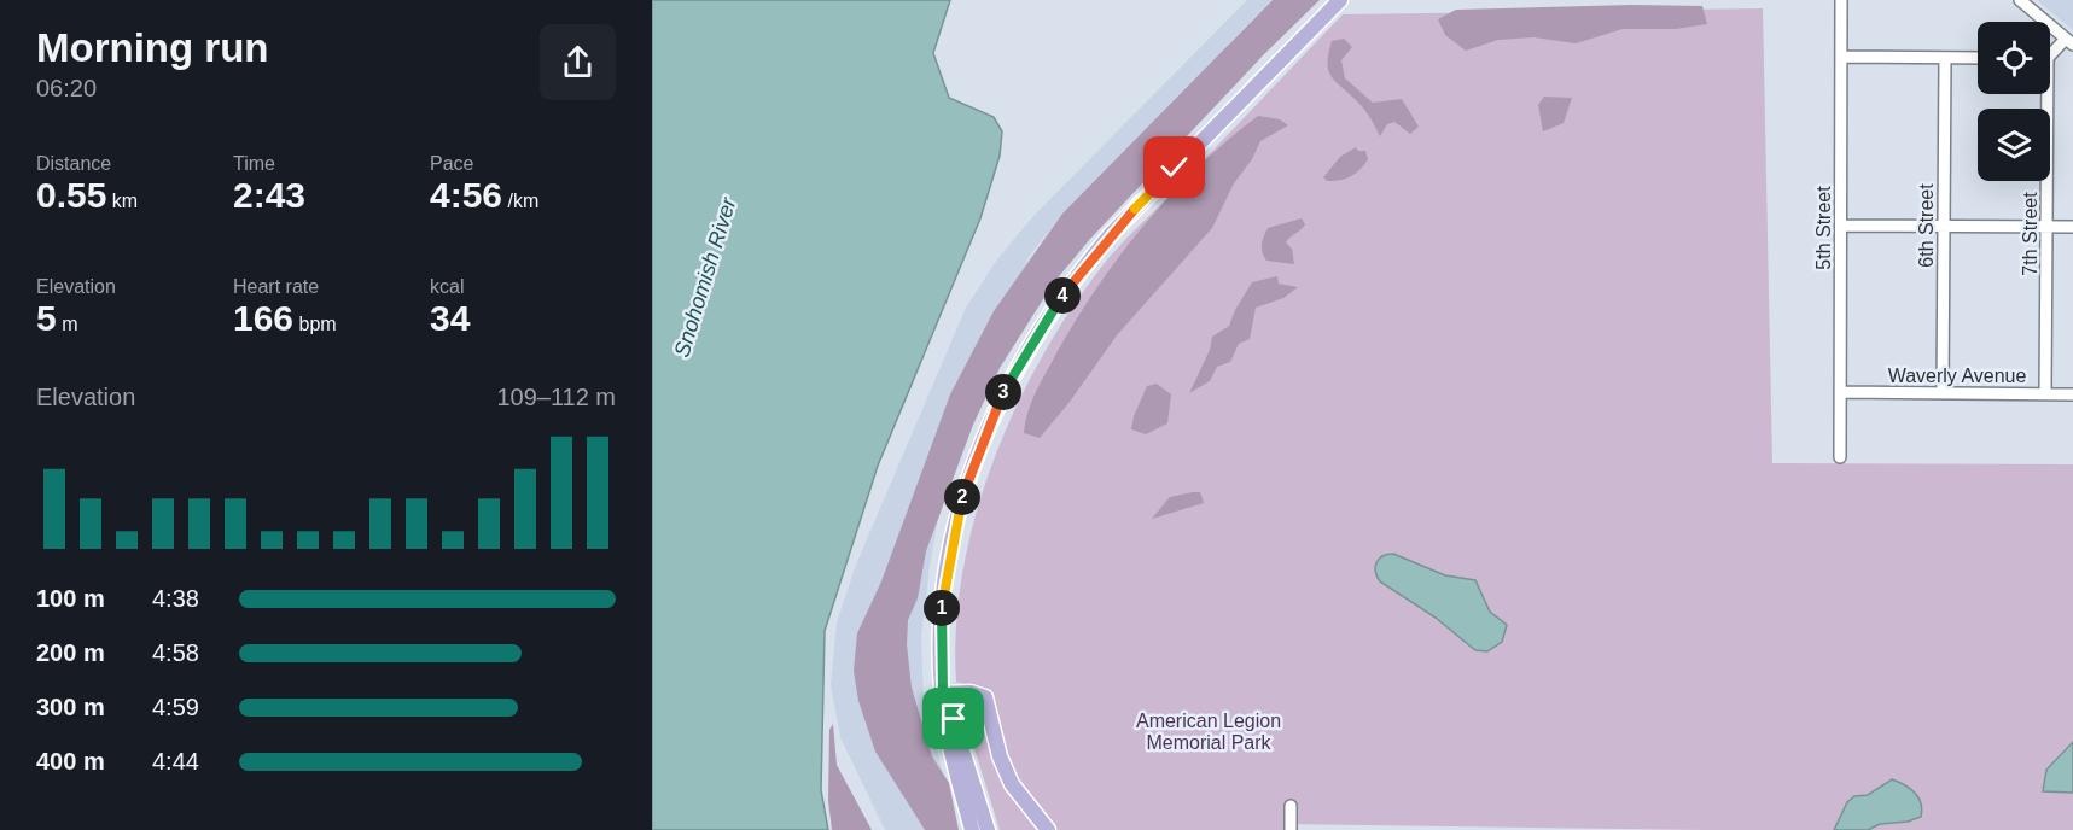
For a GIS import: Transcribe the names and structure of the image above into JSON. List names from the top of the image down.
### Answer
{
  "streets": {
    "street": [
      "6th Street",
      "5th Street",
      "7th Street",
      "Waverly Avenue"
    ]
  },
  "crossings": [
    ["6th Street", "Waverly Avenue"],
    ["5th Street", "Waverly Avenue"],
    ["7th Street", "Waverly Avenue"]
  ],
  "water": ["Snohomish River"],
  "parks": ["American Legion Memorial Park"],
  "page": {
    "heading": ["Morning run", "06:20"],
    "stats": [
      ["Distance", "0.55 km"],
      ["Time", "2:43"],
      ["Pace", "4:56 /km"],
      ["Elevation", "5 m"],
      ["Heart rate", "166 bpm"],
      ["kcal", "34"]
    ],
    "pins": [
      "4",
      "3",
      "2",
      "1"
    ],
    "chart": ["Elevation", "109–112 m"],
    "list": [
      {
        "name": "100 m",
        "note": "4:38"
      },
      {
        "name": "200 m",
        "note": "4:58"
      },
      {
        "name": "300 m",
        "note": "4:59"
      },
      {
        "name": "400 m",
        "note": "4:44"
      }
    ]
  }
}
